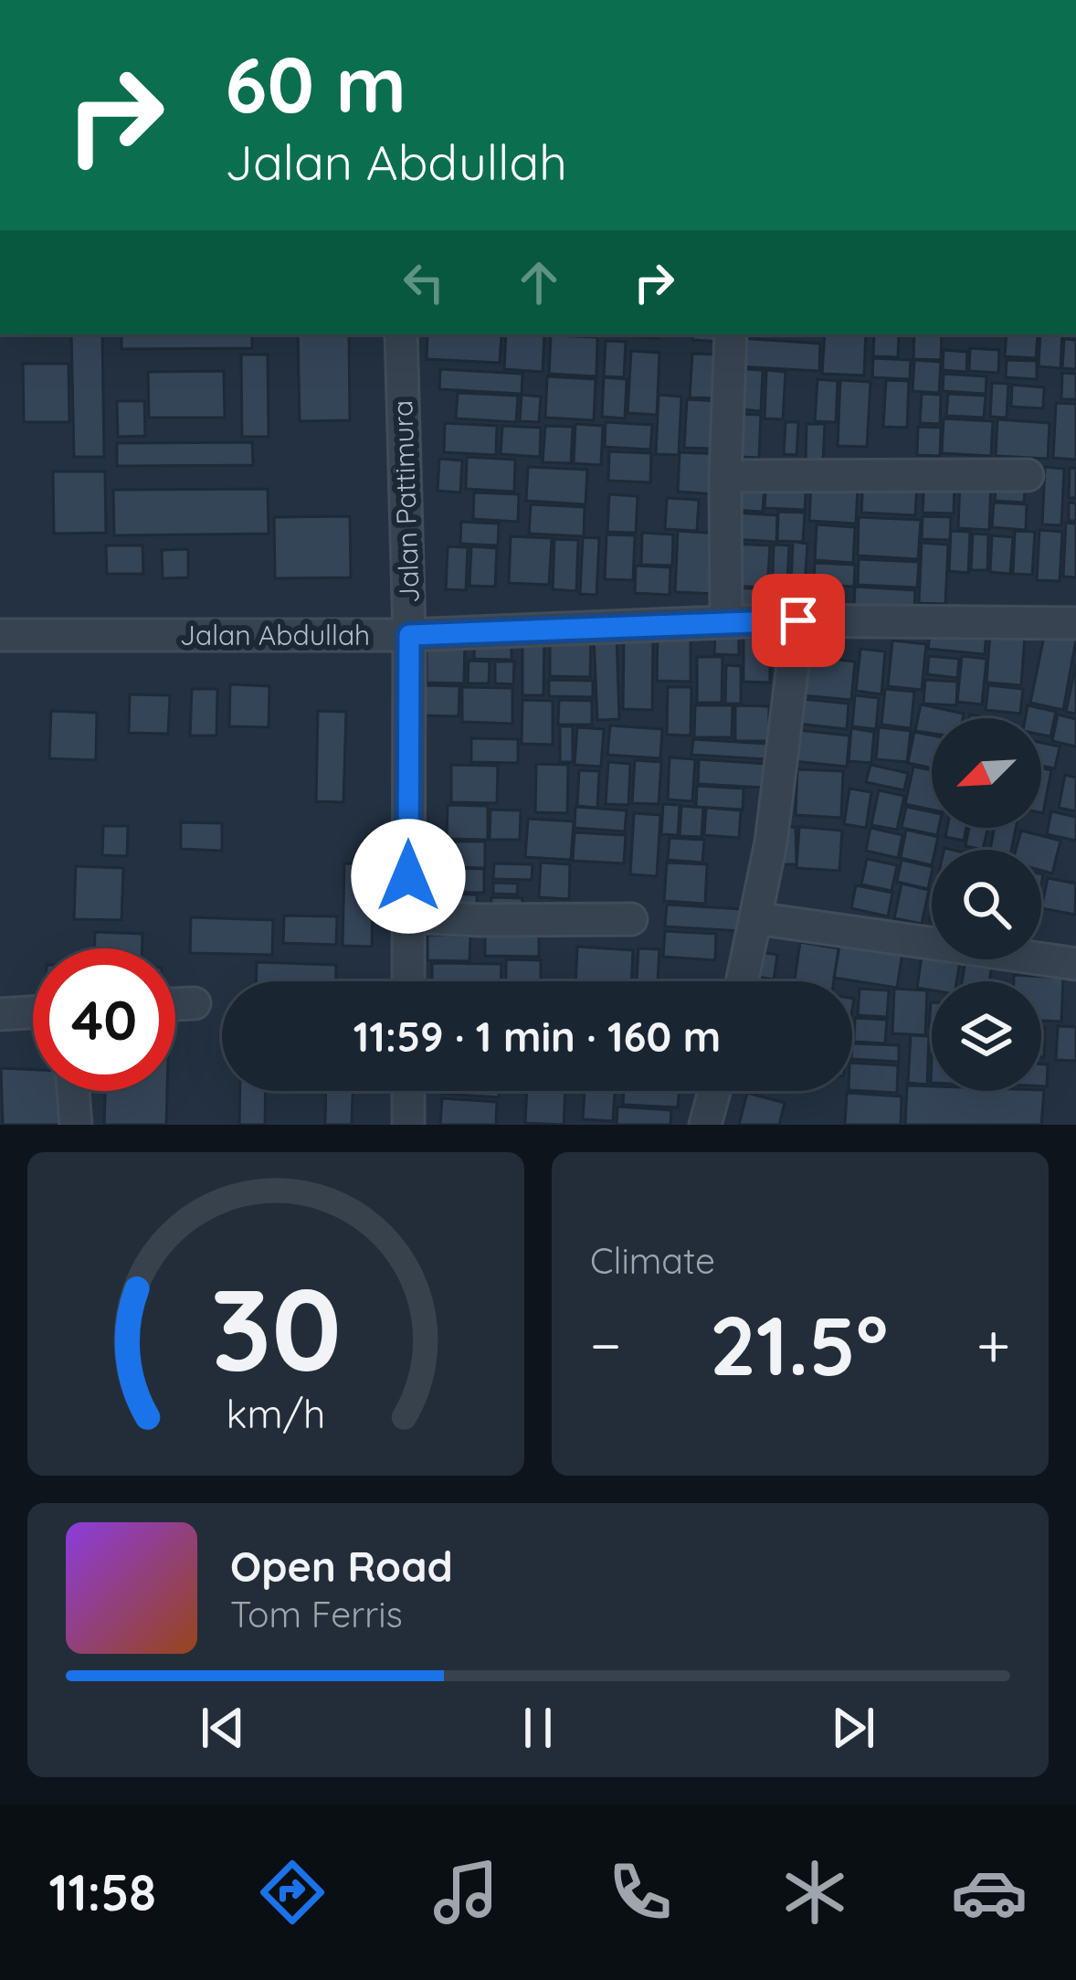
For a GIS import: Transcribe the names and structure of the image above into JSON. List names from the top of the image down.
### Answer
{
  "streets": {
    "street": ["Jalan Pattimura", "Jalan Abdullah"]
  },
  "crossings": [
    ["Jalan Pattimura", "Jalan Abdullah"]
  ],
  "north": "bottom left",
  "page": {
    "turn": ["60 m", "Jalan Abdullah"],
    "limit": "40",
    "trip": "11:59 · 1 min · 160 m",
    "tile": "Climate",
    "heat": ["−", "21.5°", "+"],
    "song": ["Open Road", "Tom Ferris"],
    "tabs": "11:58",
    "gauge": ["30", "km/h"]
  }
}
